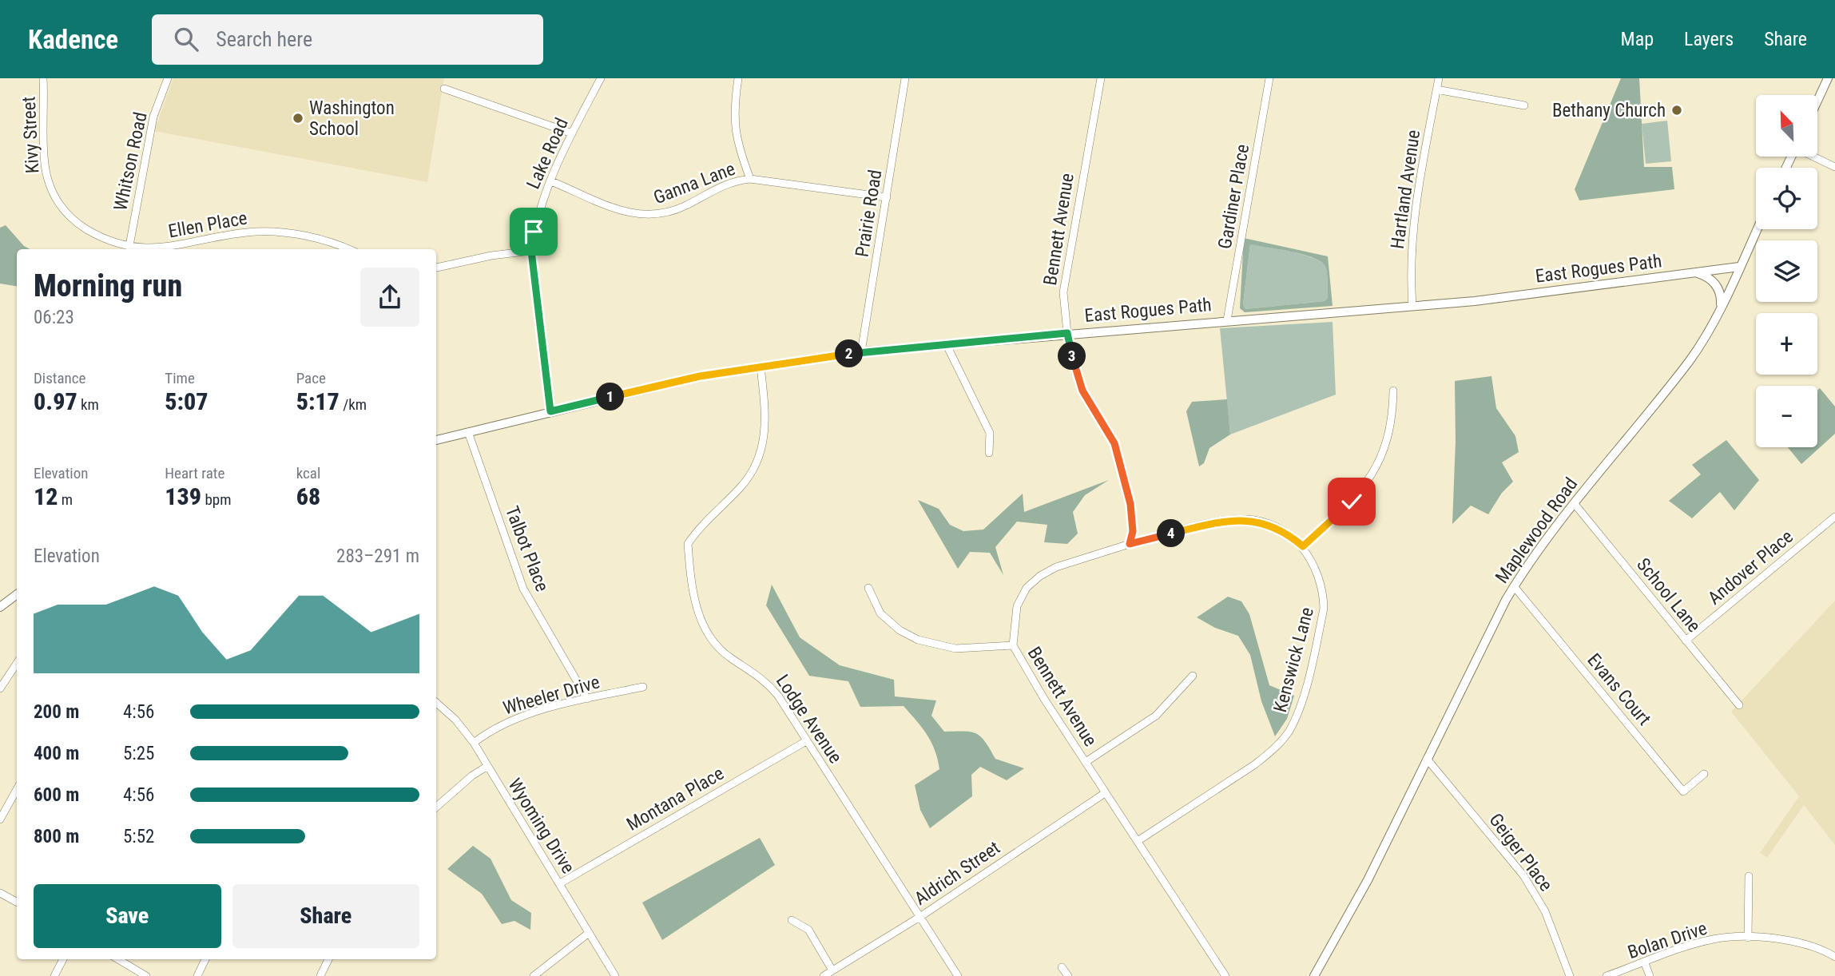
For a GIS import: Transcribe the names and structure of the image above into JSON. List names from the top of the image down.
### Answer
{
  "streets": {
    "street": [
      "Kivy Street",
      "Lake Road",
      "Whitson Road",
      "Ganna Lane",
      "Hartland Avenue",
      "Gardiner Place",
      "Prairie Road",
      "Ellen Place",
      "Bennett Avenue",
      "East Rogues Path",
      "Maplewood Road",
      "Talbot Place",
      "Andover Place",
      "School Lane",
      "Kenswick Lane",
      "Evans Court",
      "Wheeler Drive",
      "Lodge Avenue",
      "Montana Place",
      "Wyoming Drive",
      "Geiger Place",
      "Aldrich Street",
      "Bolan Drive"
    ]
  },
  "crossings": [
    ["Kivy Street", "Whitson Road"],
    ["Kivy Street", "Ellen Place"],
    ["Lake Road", "Ganna Lane"],
    ["Lake Road", "East Rogues Path"],
    ["Whitson Road", "Ellen Place"],
    ["Ganna Lane", "Prairie Road"],
    ["Hartland Avenue", "East Rogues Path"],
    ["Gardiner Place", "East Rogues Path"],
    ["Prairie Road", "East Rogues Path"],
    ["Bennett Avenue", "East Rogues Path"],
    ["Bennett Avenue", "Kenswick Lane"],
    ["Bennett Avenue", "Aldrich Street"],
    ["East Rogues Path", "Maplewood Road"],
    ["East Rogues Path", "Talbot Place"],
    ["East Rogues Path", "Lodge Avenue"],
    ["Maplewood Road", "School Lane"],
    ["Maplewood Road", "Evans Court"],
    ["Maplewood Road", "Geiger Place"],
    ["Talbot Place", "Wheeler Drive"],
    ["Andover Place", "School Lane"],
    ["Wheeler Drive", "Wyoming Drive"],
    ["Lodge Avenue", "Montana Place"],
    ["Lodge Avenue", "Aldrich Street"],
    ["Montana Place", "Wyoming Drive"]
  ],
  "places": ["Bethany Church", "Washington School"],
  "north": "top left",
  "page": {
    "header": "Kadence",
    "search": "Search here",
    "nav": ["Map", "Layers", "Share"],
    "map_buttons": ["+", "−"],
    "heading": ["Morning run", "06:23"],
    "pins": [
      "2",
      "3",
      "1",
      "4"
    ],
    "stats": [
      ["Distance", "0.97 km"],
      ["Time", "5:07"],
      ["Pace", "5:17 /km"],
      ["Elevation", "12 m"],
      ["Heart rate", "139 bpm"],
      ["kcal", "68"]
    ],
    "chart": ["Elevation", "283–291 m"],
    "list": [
      {
        "name": "200 m",
        "note": "4:56"
      },
      {
        "name": "400 m",
        "note": "5:25"
      },
      {
        "name": "600 m",
        "note": "4:56"
      },
      {
        "name": "800 m",
        "note": "5:52"
      }
    ],
    "buttons": ["Save", "Share"]
  }
}
